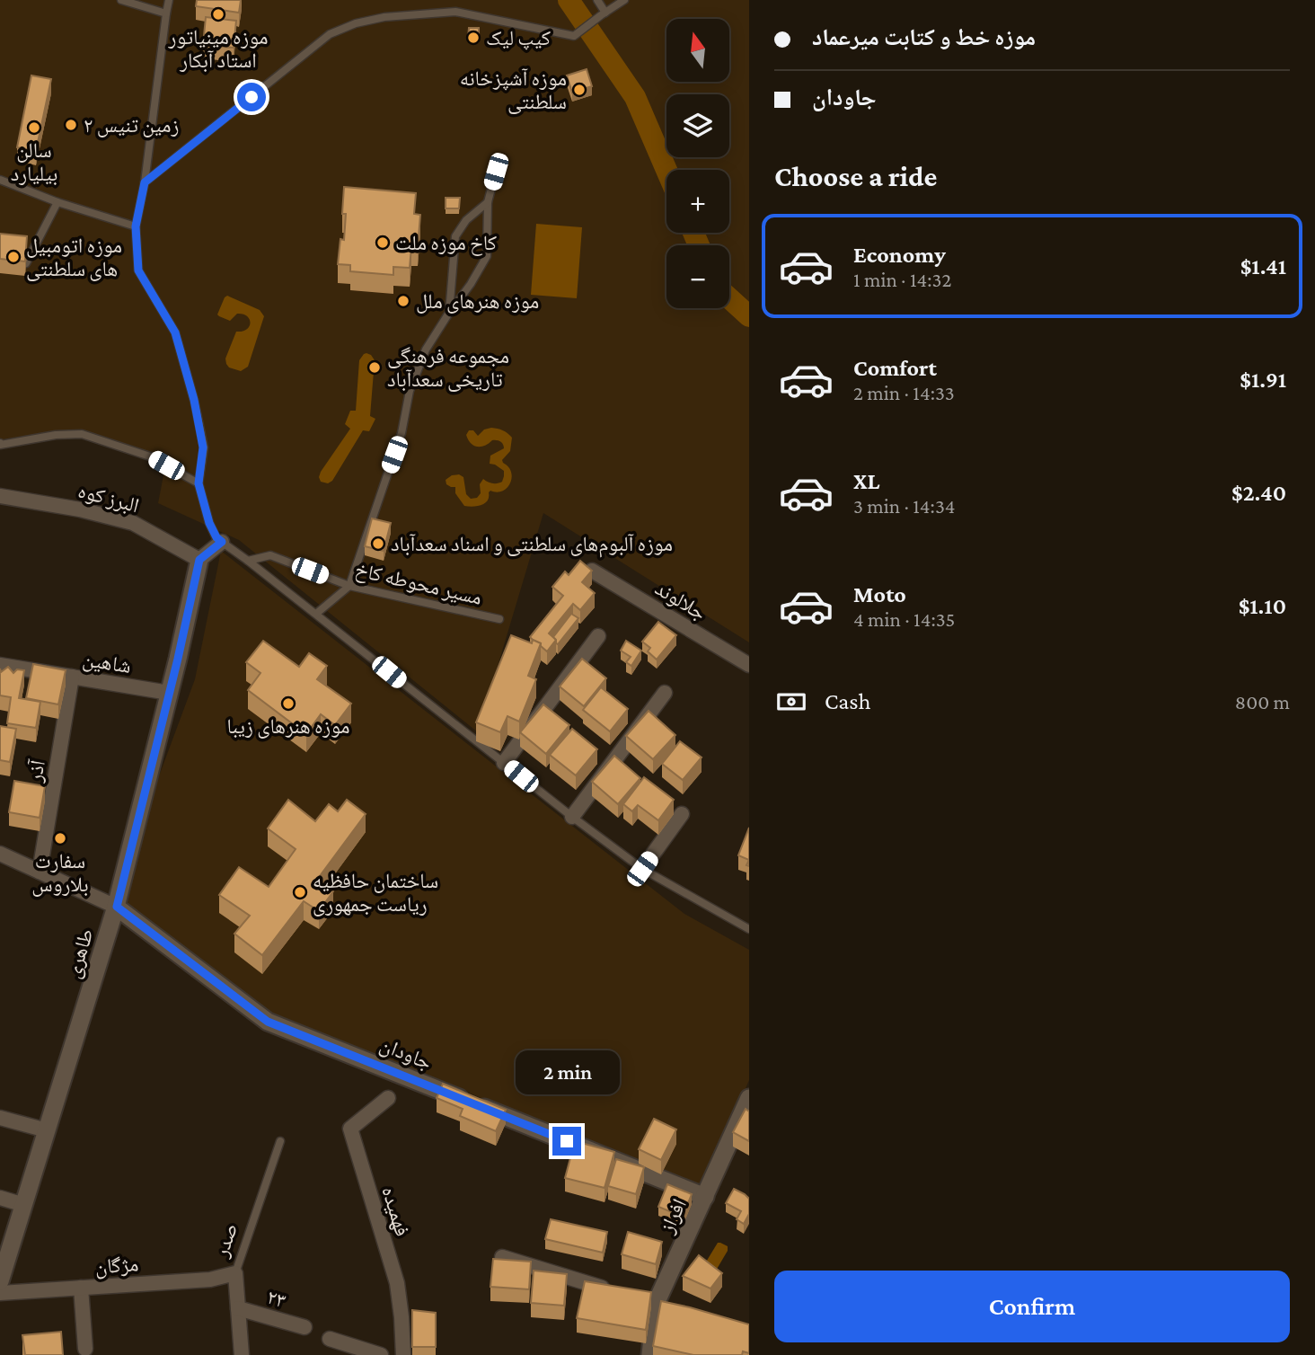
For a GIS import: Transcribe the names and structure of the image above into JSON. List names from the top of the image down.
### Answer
{
  "streets": {
    "street": [
      "البرز کوه",
      "جلالوند",
      "شاهین",
      "آذر",
      "طاهری",
      "جاودان",
      "فهمیده",
      "افراز",
      "صدر",
      "مژگان",
      "۲۳"
    ],
    "lane": ["مسیر محوطه کاخ"]
  },
  "crossings": [
    ["البرز کوه", "طاهری"],
    ["شاهین", "آذر"],
    ["شاهین", "طاهری"],
    ["طاهری", "جاودان"],
    ["جاودان", "افراز"],
    ["صدر", "مژگان"],
    ["صدر", "۲۳"]
  ],
  "places": [
    "موزه مینیاتور استاد آبکار",
    "کیپ لیک",
    "موزه آشپزخانه سلطنتی",
    "زمین تنیس ۲",
    "سالن بیلیارد",
    "کاخ موزه ملت",
    "موزه اتومبیل های سلطنتی",
    "موزه هنرهای ملل",
    "مجموعه فرهنگی تاریخی سعدآباد",
    "موزه آلبوم‌های سلطنتی و اسناد سعدآباد",
    "موزه هنرهای زیبا",
    "سفارت بلاروس",
    "ساختمان حافظیه ریاست جمهوری"
  ],
  "north": "top",
  "page": {
    "banner": ["موزه خط و کتابت میرعماد", "جاودان"],
    "map_buttons": ["+", "−"],
    "heading": "Choose a ride",
    "list": [
      {
        "name": "Economy",
        "note": "1 min · 14:32",
        "value": "$1.41"
      },
      {
        "name": "Comfort",
        "note": "2 min · 14:33",
        "value": "$1.91"
      },
      {
        "name": "XL",
        "note": "3 min · 14:34",
        "value": "$2.40"
      },
      {
        "name": "Moto",
        "note": "4 min · 14:35",
        "value": "$1.10"
      }
    ],
    "pay": ["Cash", "800 m"],
    "bubble": "2 min",
    "buttons": "Confirm"
  }
}
